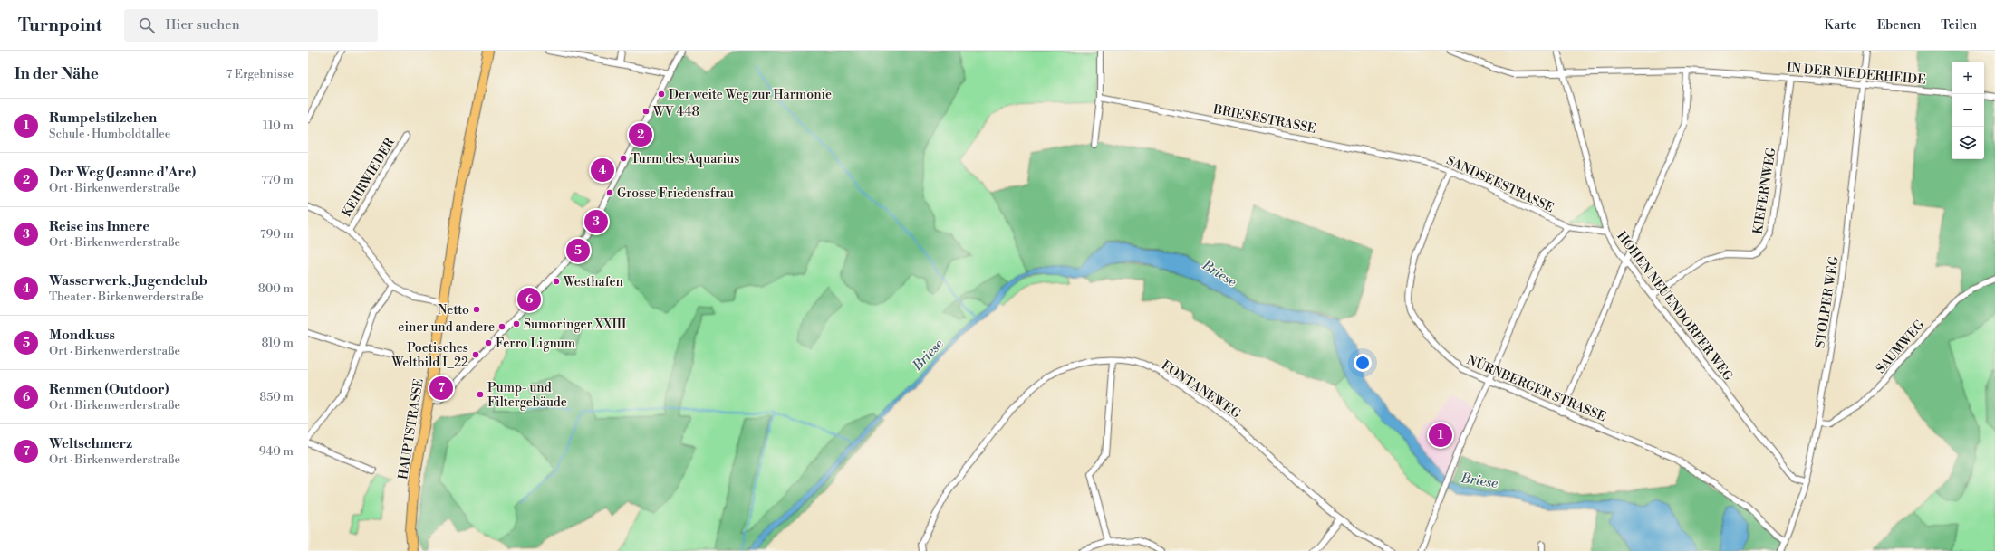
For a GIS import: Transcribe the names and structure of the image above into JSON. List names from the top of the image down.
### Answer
{
  "streets": {
    "main road": ["HAUPTSTRASSE"],
    "street": [
      "IN DER NIEDERHEIDE",
      "BRIESESTRASSE",
      "KEHRWIEDER",
      "SANDSEESTRASSE",
      "KIEFERNWEG",
      "STOLPER WEG",
      "HOHEN NEUENDORFER WEG",
      "SAUMWEG",
      "NÜRNBERGER STRASSE",
      "FONTANEWEG"
    ]
  },
  "crossings": [
    ["IN DER NIEDERHEIDE", "KIEFERNWEG"],
    ["IN DER NIEDERHEIDE", "STOLPER WEG"],
    ["IN DER NIEDERHEIDE", "HOHEN NEUENDORFER WEG"],
    ["BRIESESTRASSE", "SANDSEESTRASSE"],
    ["SANDSEESTRASSE", "HOHEN NEUENDORFER WEG"],
    ["SANDSEESTRASSE", "NÜRNBERGER STRASSE"],
    ["KIEFERNWEG", "HOHEN NEUENDORFER WEG"],
    ["STOLPER WEG", "HOHEN NEUENDORFER WEG"],
    ["STOLPER WEG", "SAUMWEG"],
    ["STOLPER WEG", "NÜRNBERGER STRASSE"]
  ],
  "water": ["Briese"],
  "places": [
    "Der weite Weg zur Harmonie",
    "WV 448",
    "Turm des Aquarius",
    "Grosse Friedensfrau",
    "Westhafen",
    "Netto",
    "Sumoringer XXIII",
    "einer und andere",
    "Ferro Lignum",
    "Poetisches Weltbild I_22",
    "Pump- und Filtergebäude"
  ],
  "page": {
    "header": "Turnpoint",
    "search": "Hier suchen",
    "nav": ["Karte", "Ebenen", "Teilen"],
    "heading": ["In der Nähe", "7 Ergebnisse"],
    "map_buttons": ["+", "−"],
    "list": [
      {
        "mark": "1",
        "name": "Rumpelstilzchen",
        "note": "Schule · Humboldtallee",
        "value": "110 m"
      },
      {
        "mark": "2",
        "name": "Der Weg (Jeanne d'Arc)",
        "note": "Ort · Birkenwerderstraße",
        "value": "770 m"
      },
      {
        "mark": "3",
        "name": "Reise ins Innere",
        "note": "Ort · Birkenwerderstraße",
        "value": "790 m"
      },
      {
        "mark": "4",
        "name": "Wasserwerk, Jugendclub",
        "note": "Theater · Birkenwerderstraße",
        "value": "800 m"
      },
      {
        "mark": "5",
        "name": "Mondkuss",
        "note": "Ort · Birkenwerderstraße",
        "value": "810 m"
      },
      {
        "mark": "6",
        "name": "Renmen (Outdoor)",
        "note": "Ort · Birkenwerderstraße",
        "value": "850 m"
      },
      {
        "mark": "7",
        "name": "Weltschmerz",
        "note": "Ort · Birkenwerderstraße",
        "value": "940 m"
      }
    ],
    "pins": [
      "2",
      "4",
      "3",
      "5",
      "6",
      "7",
      "1"
    ]
  }
}
